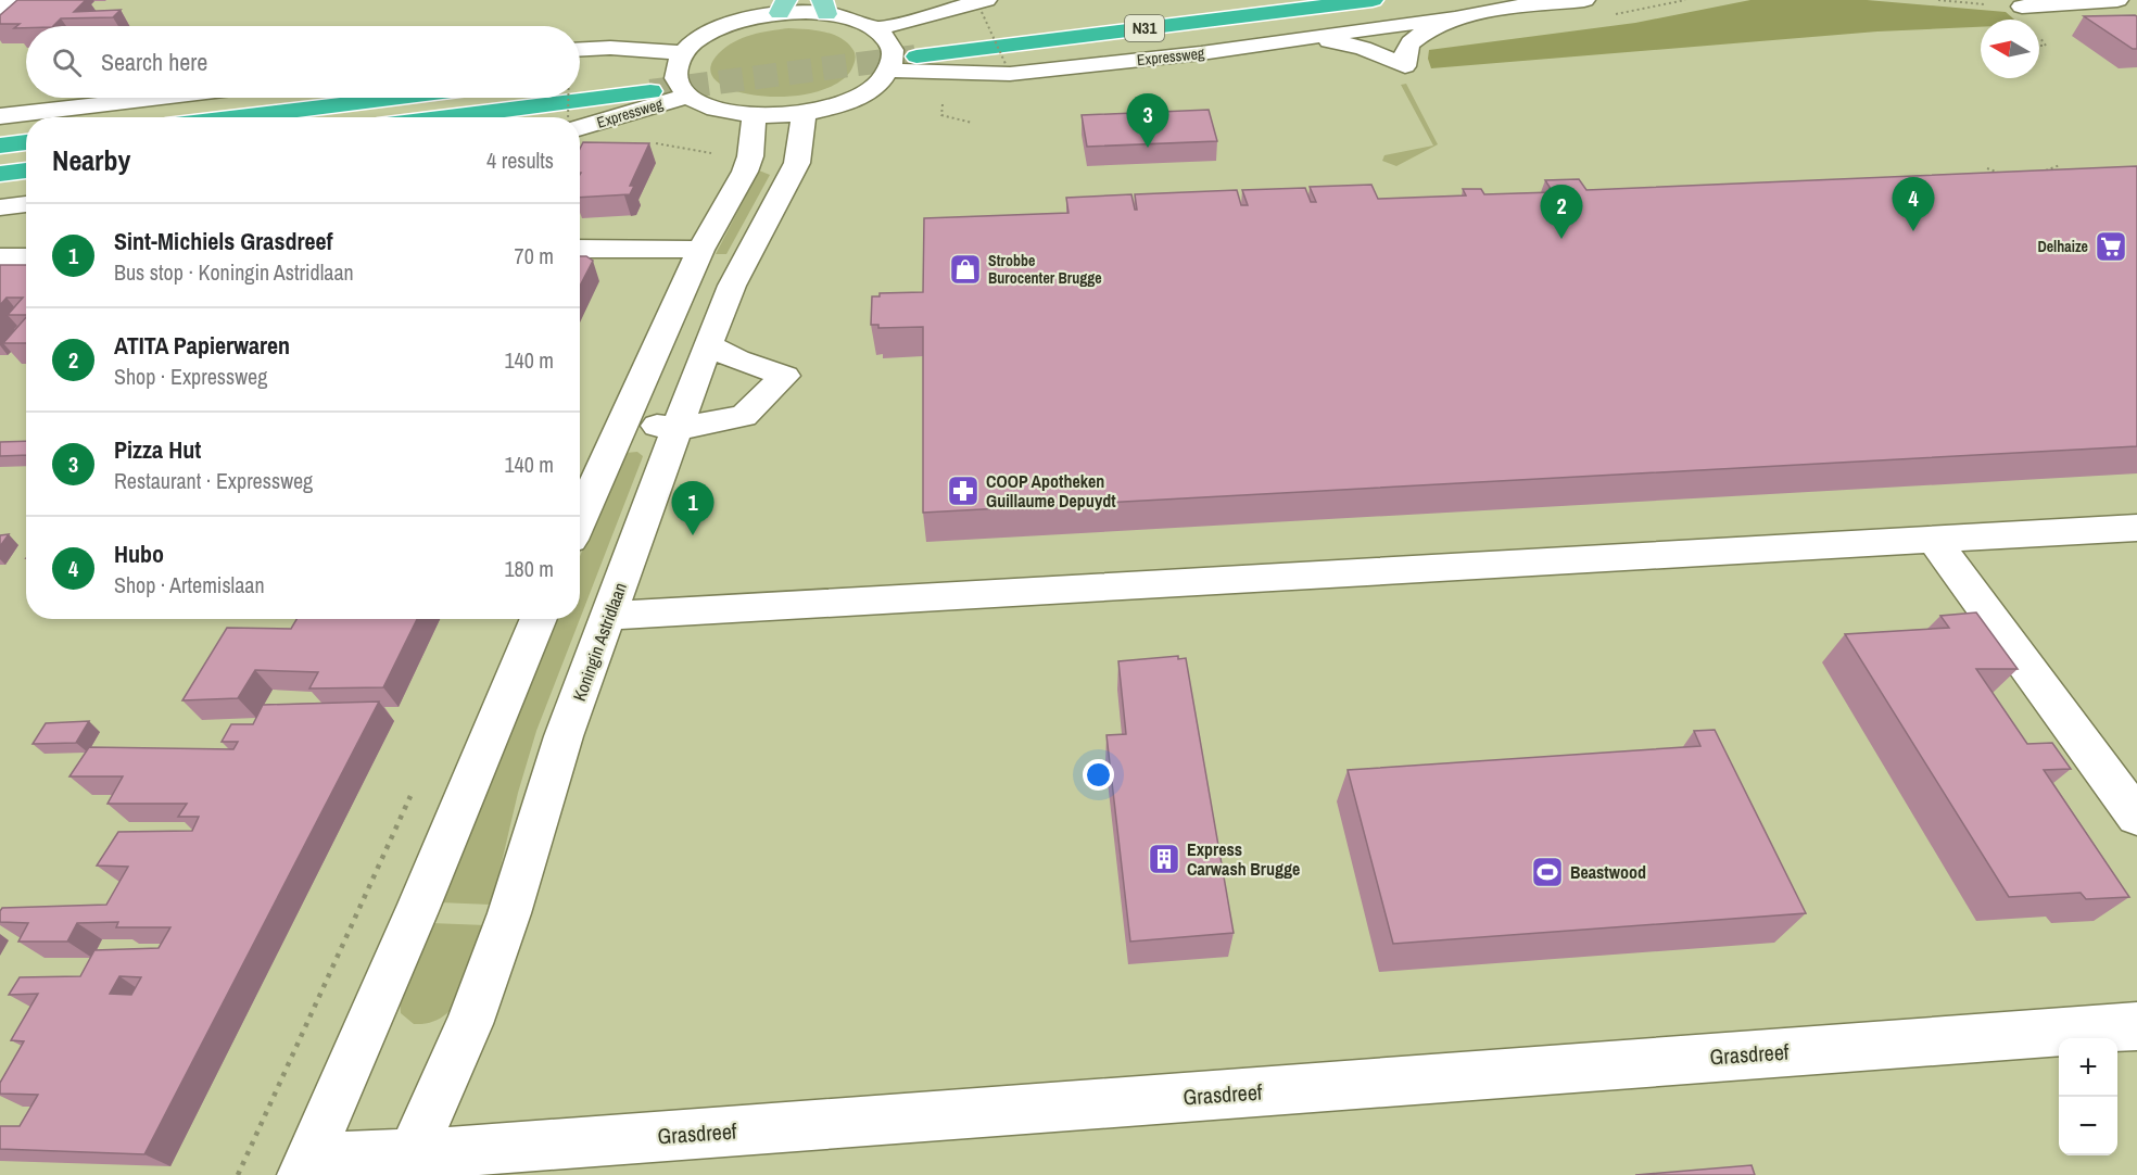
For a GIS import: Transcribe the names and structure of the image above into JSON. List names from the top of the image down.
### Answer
{
  "streets": {
    "highway": ["N31", "Expressweg"],
    "street": ["Koningin Astridlaan", "Grasdreef"]
  },
  "crossings": [
    ["Koningin Astridlaan", "Grasdreef"]
  ],
  "places": {
    "supermarket": ["Delhaize"],
    "shop": ["Strobbe Burocenter Brugge"],
    "pharmacy": ["COOP Apotheken Guillaume Depuydt"],
    "building": ["Express Carwash Brugge"],
    "sports": ["Beastwood"]
  },
  "north": "left",
  "page": {
    "search": "Search here",
    "pins": [
      "3",
      "4",
      "2",
      "1"
    ],
    "heading": ["Nearby", "4 results"],
    "list": [
      {
        "mark": "1",
        "name": "Sint-Michiels Grasdreef",
        "note": "Bus stop · Koningin Astridlaan",
        "value": "70 m"
      },
      {
        "mark": "2",
        "name": "ATITA Papierwaren",
        "note": "Shop · Expressweg",
        "value": "140 m"
      },
      {
        "mark": "3",
        "name": "Pizza Hut",
        "note": "Restaurant · Expressweg",
        "value": "140 m"
      },
      {
        "mark": "4",
        "name": "Hubo",
        "note": "Shop · Artemislaan",
        "value": "180 m"
      }
    ],
    "map_buttons": ["+", "−"]
  }
}
